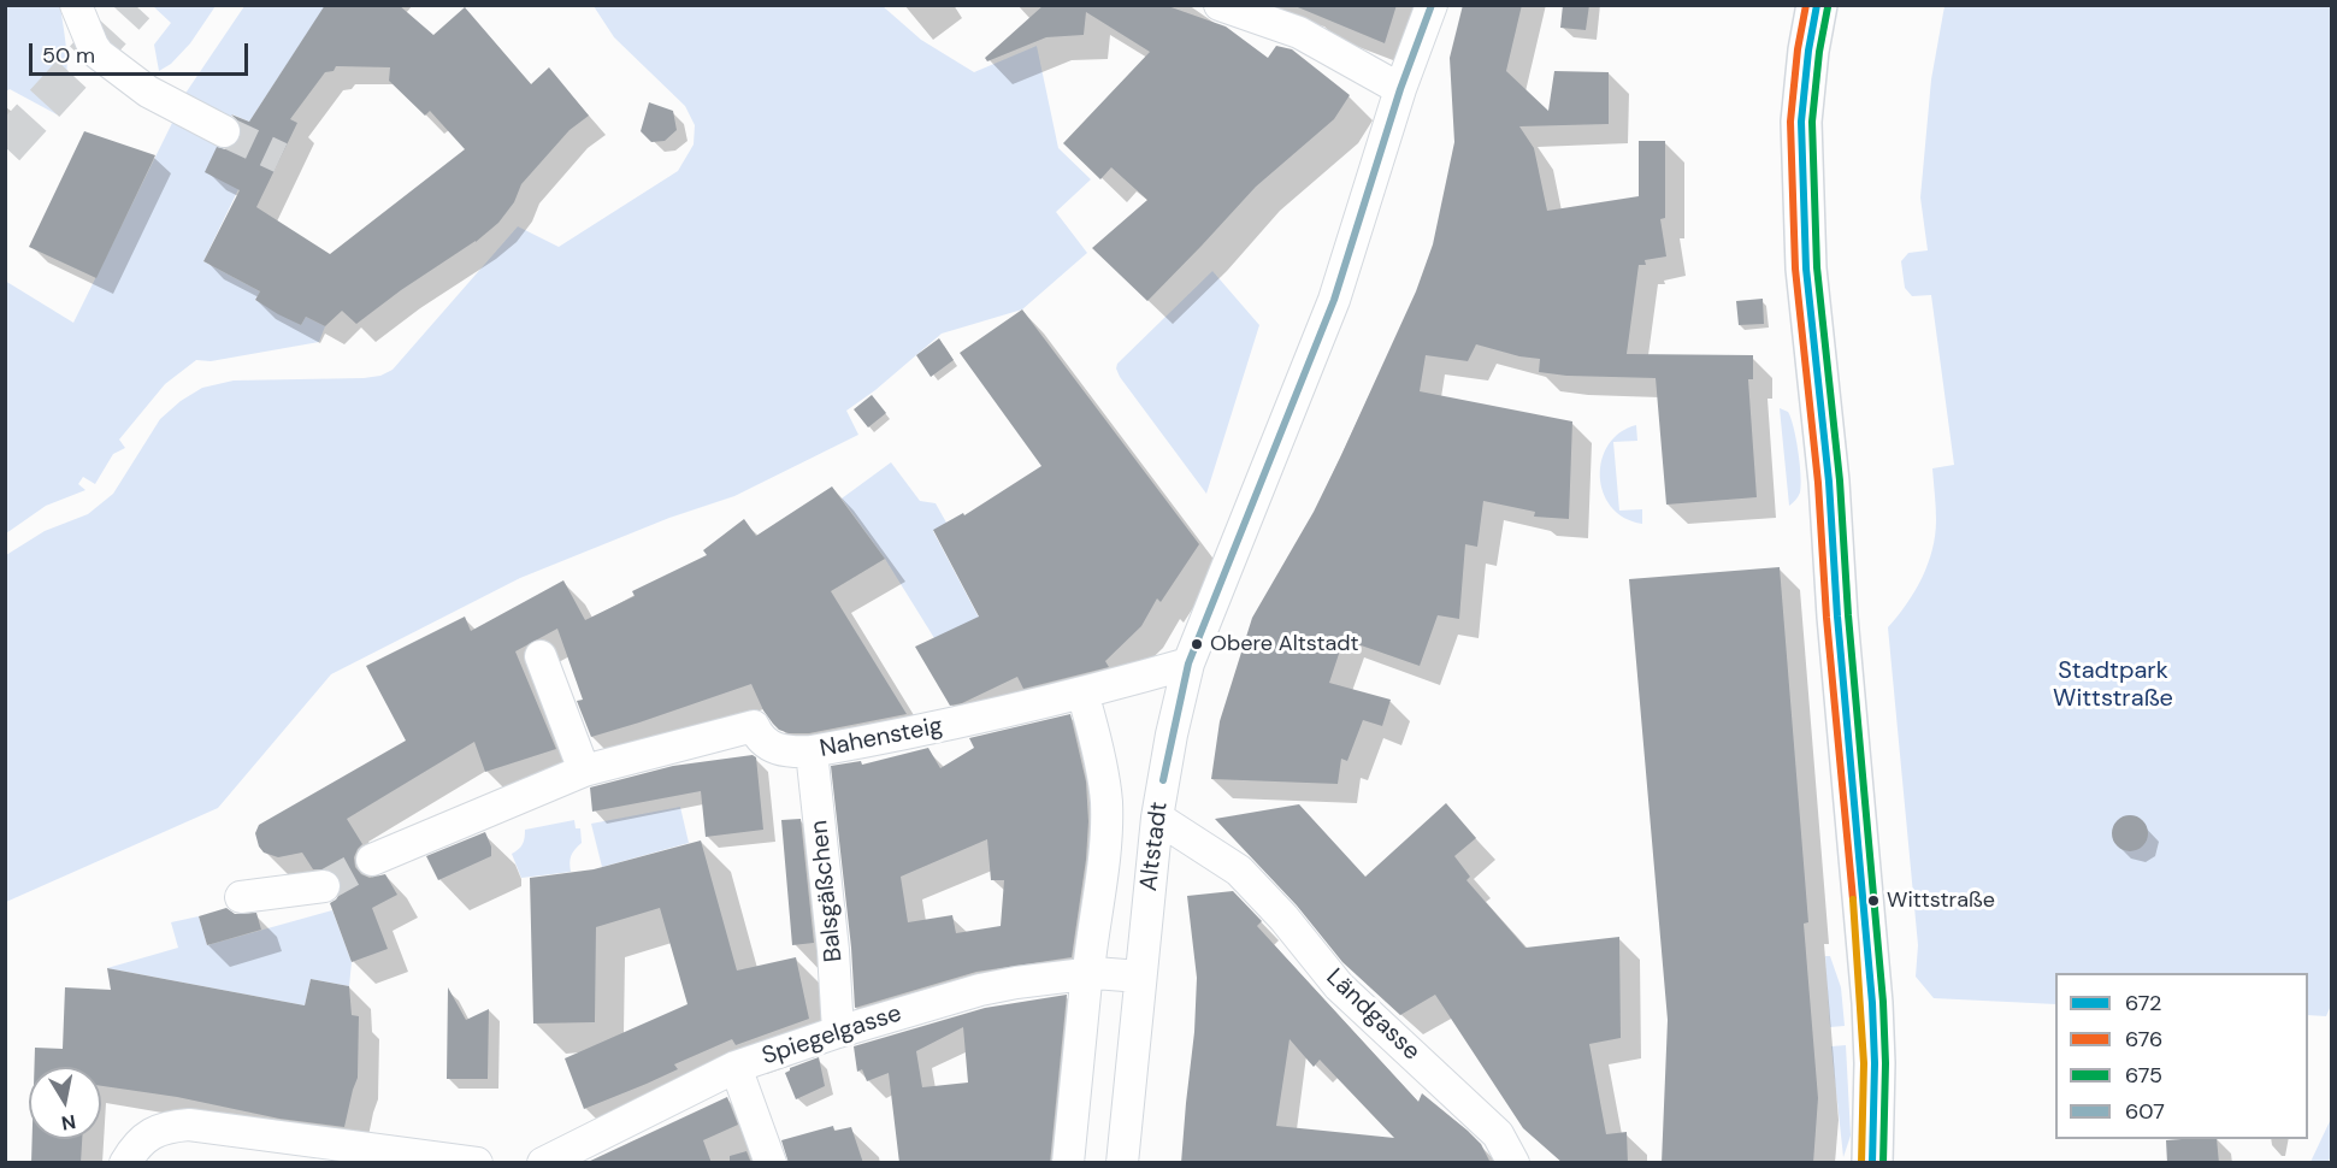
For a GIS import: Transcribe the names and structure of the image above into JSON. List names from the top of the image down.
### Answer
{
  "streets": {
    "street": [
      "Nahensteig",
      "Altstadt",
      "Balsgäßchen",
      "Ländgasse",
      "Spiegelgasse"
    ]
  },
  "crossings": [
    ["Nahensteig", "Altstadt"],
    ["Nahensteig", "Balsgäßchen"],
    ["Altstadt", "Ländgasse"],
    ["Altstadt", "Spiegelgasse"],
    ["Balsgäßchen", "Spiegelgasse"]
  ],
  "parks": ["Stadtpark Wittstraße"],
  "places": ["Obere Altstadt", "Wittstraße"],
  "lines": [
    "transit line 672",
    "transit line 676",
    "transit line 607",
    "transit line 675"
  ],
  "legend": [
    "672",
    "676",
    "675",
    "607"
  ],
  "scale_bar": "50 m",
  "north": "bottom"
}
